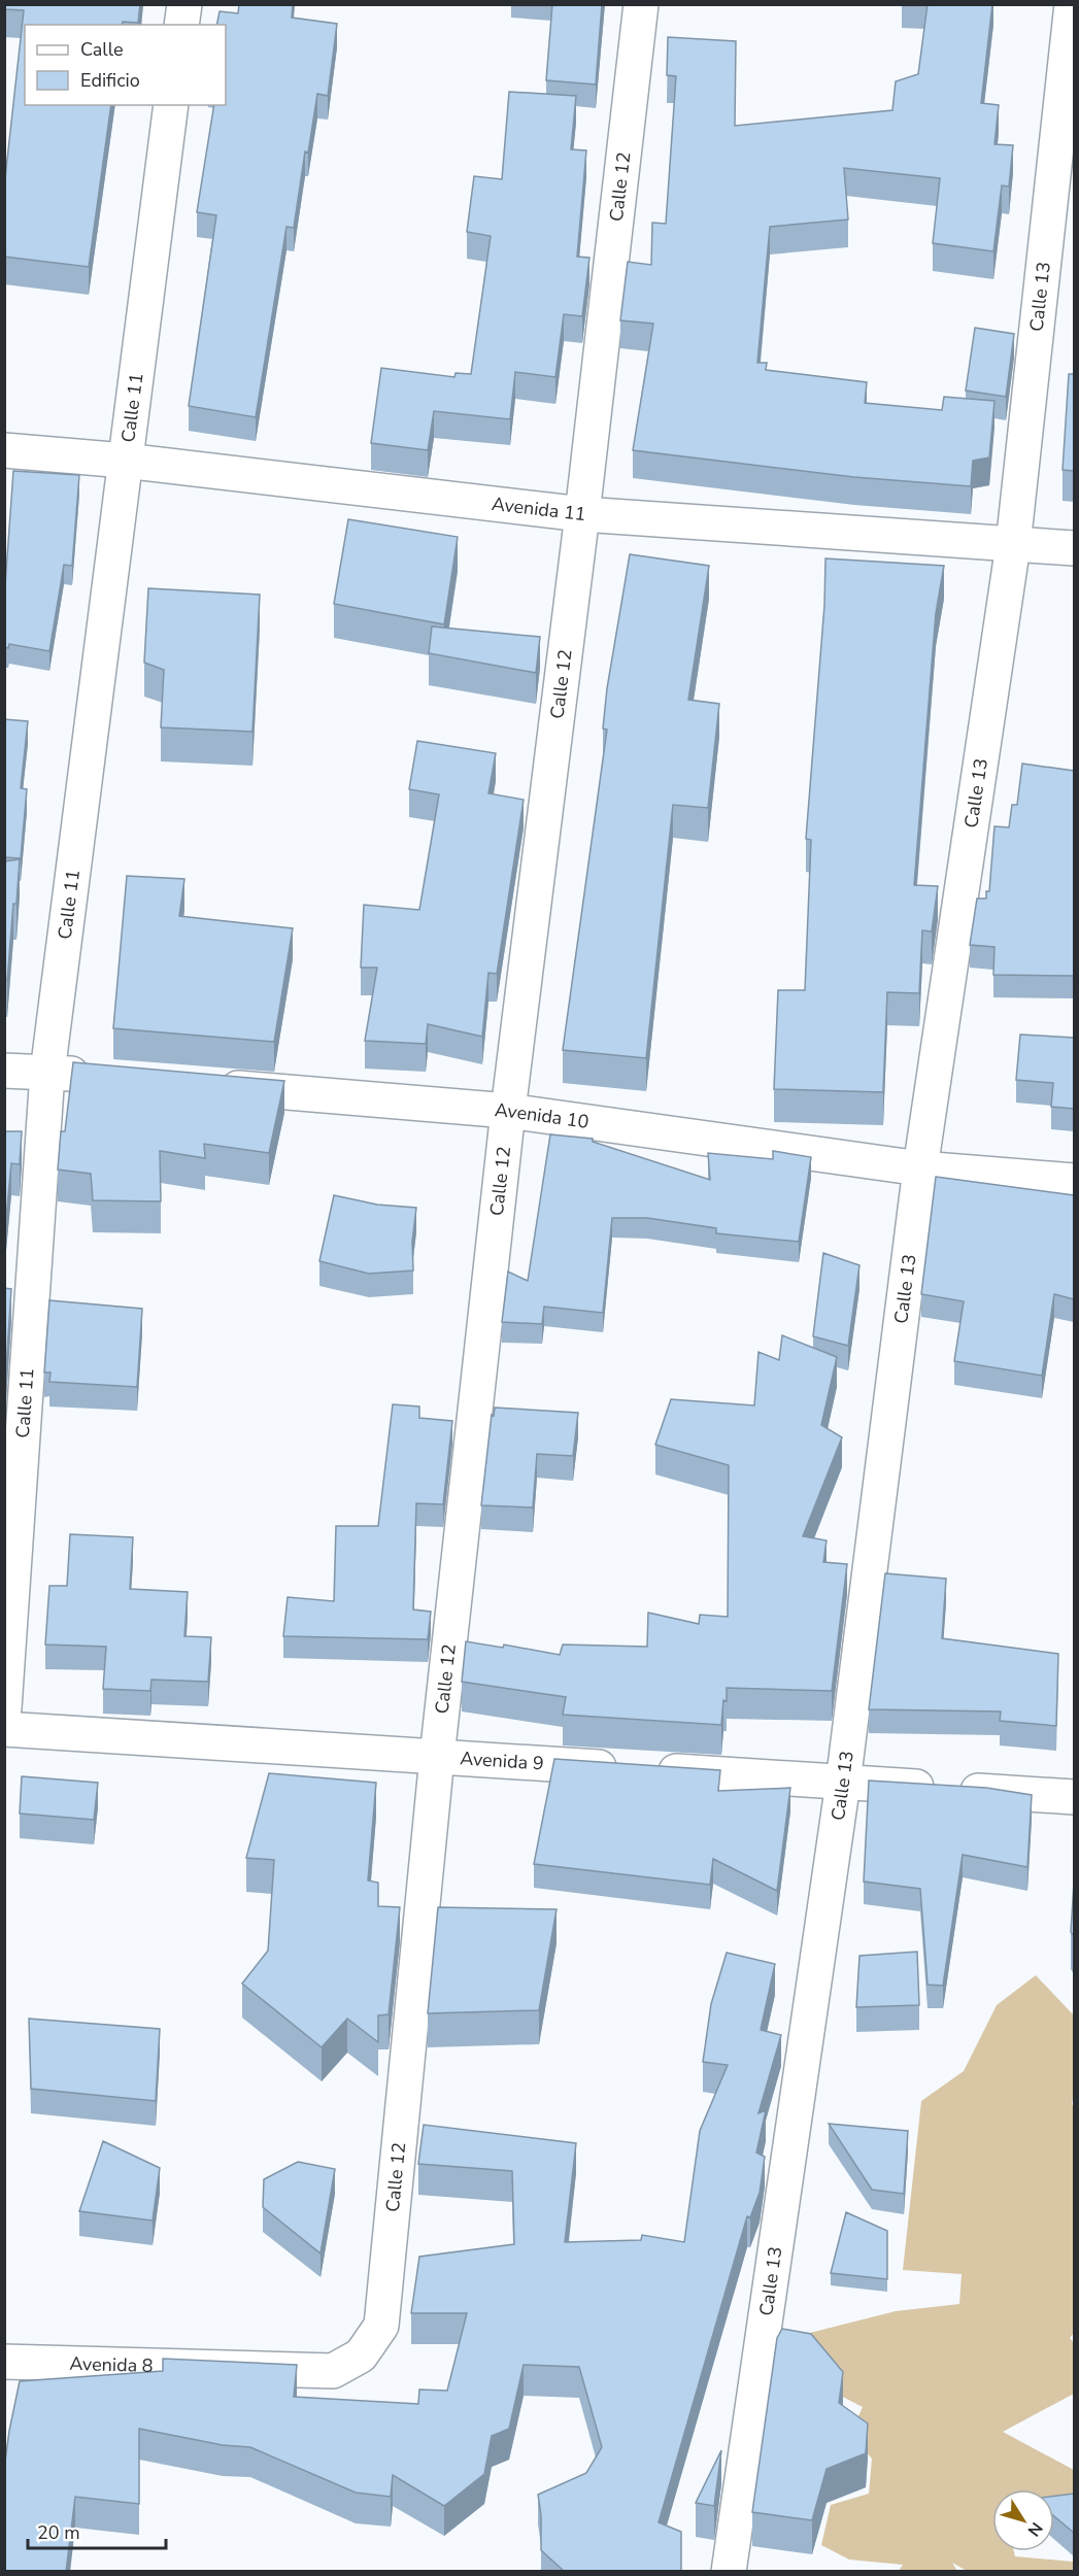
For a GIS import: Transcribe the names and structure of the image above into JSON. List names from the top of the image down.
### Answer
{
  "streets": {
    "street": [
      "Calle 12",
      "Calle 13",
      "Calle 11",
      "Avenida 11",
      "Avenida 10",
      "Avenida 9",
      "Avenida 8"
    ]
  },
  "crossings": [
    ["Calle 12", "Avenida 11"],
    ["Calle 12", "Avenida 10"],
    ["Calle 12", "Avenida 9"],
    ["Calle 12", "Avenida 8"],
    ["Calle 13", "Avenida 11"],
    ["Calle 13", "Avenida 10"],
    ["Calle 13", "Avenida 9"],
    ["Calle 11", "Avenida 11"]
  ],
  "legend": ["Calle", "Edificio"],
  "scale_bar": "20 m",
  "north": "bottom right"
}
